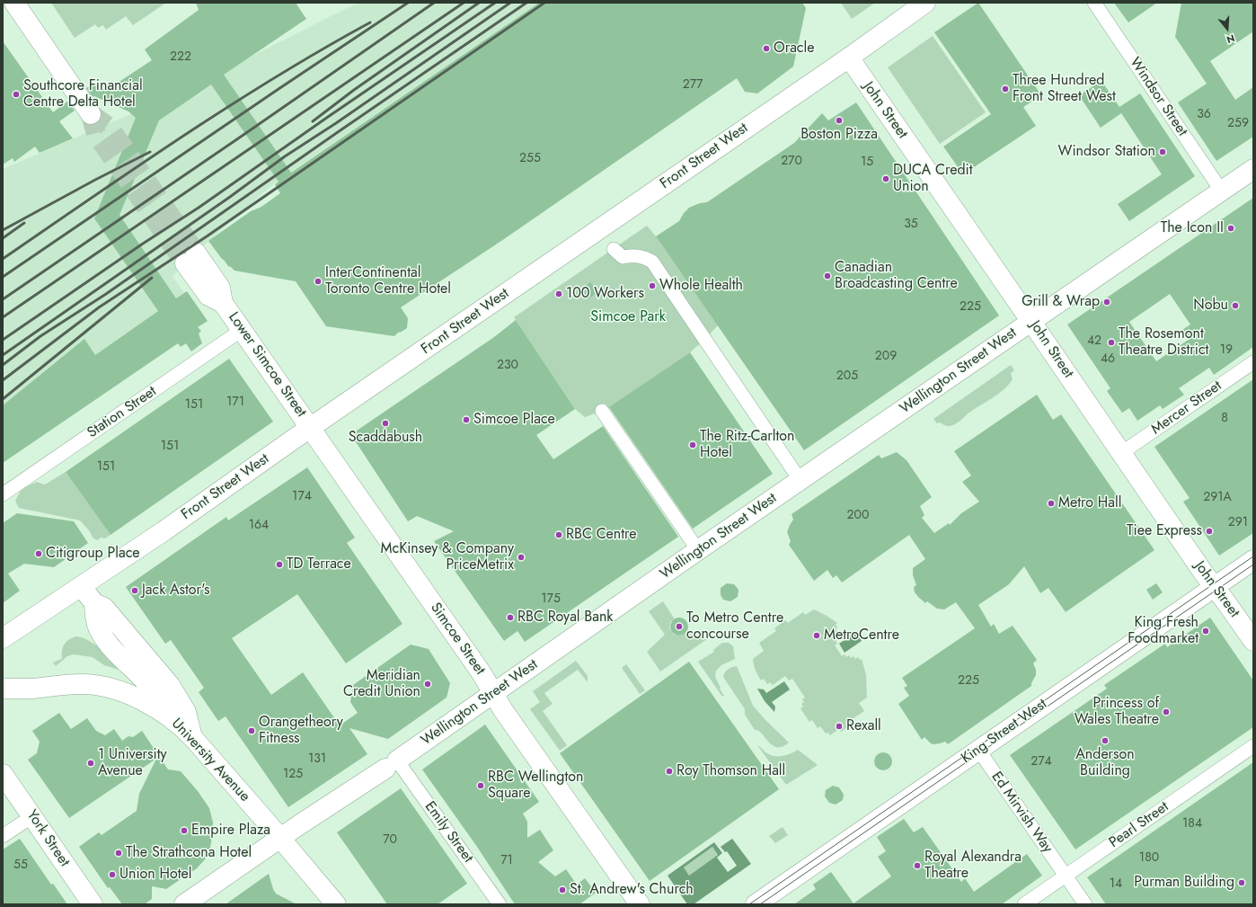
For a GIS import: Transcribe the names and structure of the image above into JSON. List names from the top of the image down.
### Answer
{
  "streets": {
    "main road": [
      "John Street",
      "Front Street West",
      "Lower Simcoe Street",
      "Wellington Street West",
      "Simcoe Street",
      "King Street West",
      "University Avenue",
      "York Street"
    ],
    "street": [
      "Windsor Street",
      "Mercer Street",
      "Station Street",
      "Ed Mirvish Way",
      "Pearl Street",
      "Emily Street"
    ]
  },
  "crossings": [
    ["Windsor Street", "Wellington Street West"],
    ["John Street", "Front Street West"],
    ["John Street", "Wellington Street West"],
    ["John Street", "Mercer Street"],
    ["John Street", "King Street West"],
    ["Front Street West", "Lower Simcoe Street"],
    ["Front Street West", "Simcoe Street"],
    ["Lower Simcoe Street", "Station Street"],
    ["Lower Simcoe Street", "Simcoe Street"],
    ["Wellington Street West", "Simcoe Street"],
    ["Wellington Street West", "University Avenue"],
    ["Wellington Street West", "Emily Street"],
    ["King Street West", "Ed Mirvish Way"],
    ["Ed Mirvish Way", "Pearl Street"]
  ],
  "parks": ["Simcoe Park"],
  "places": [
    "Oracle",
    "Three Hundred Front Street West",
    "Southcore Financial Centre Delta Hotel",
    "Boston Pizza",
    "Windsor Station",
    "DUCA Credit Union",
    "The Icon II",
    "Canadian Broadcasting Centre",
    "InterContinental Toronto Centre Hotel",
    "Whole Health",
    "100 Workers",
    "Grill & Wrap",
    "Nobu",
    "The Rosemont Theatre District",
    "Simcoe Place",
    "Scaddabush",
    "The Ritz-Carlton Hotel",
    "Metro Hall",
    "Tiee Express",
    "RBC Centre",
    "Citigroup Place",
    "McKinsey & Company PriceMetrix",
    "TD Terrace",
    "Jack Astor's",
    "RBC Royal Bank",
    "To Metro Centre concourse",
    "King Fresh Foodmarket",
    "MetroCentre",
    "Meridian Credit Union",
    "Princess of Wales Theatre",
    "Rexall",
    "Orangetheory Fitness",
    "Anderson Building",
    "1 University Avenue",
    "Roy Thomson Hall",
    "RBC Wellington Square",
    "Empire Plaza",
    "The Strathcona Hotel",
    "Royal Alexandra Theatre",
    "Union Hotel",
    "Purman Building",
    "St. Andrew's Church"
  ],
  "house_numbers": [
    "222",
    "277",
    "36",
    "259",
    "255",
    "270",
    "15",
    "35",
    "225",
    "42",
    "19",
    "209",
    "46",
    "230",
    "205",
    "171",
    "151",
    "8",
    "151",
    "151",
    "174",
    "291A",
    "200",
    "291",
    "164",
    "175",
    "225",
    "131",
    "274",
    "125",
    "184",
    "70",
    "180",
    "71",
    "55",
    "14"
  ],
  "north": "bottom"
}
